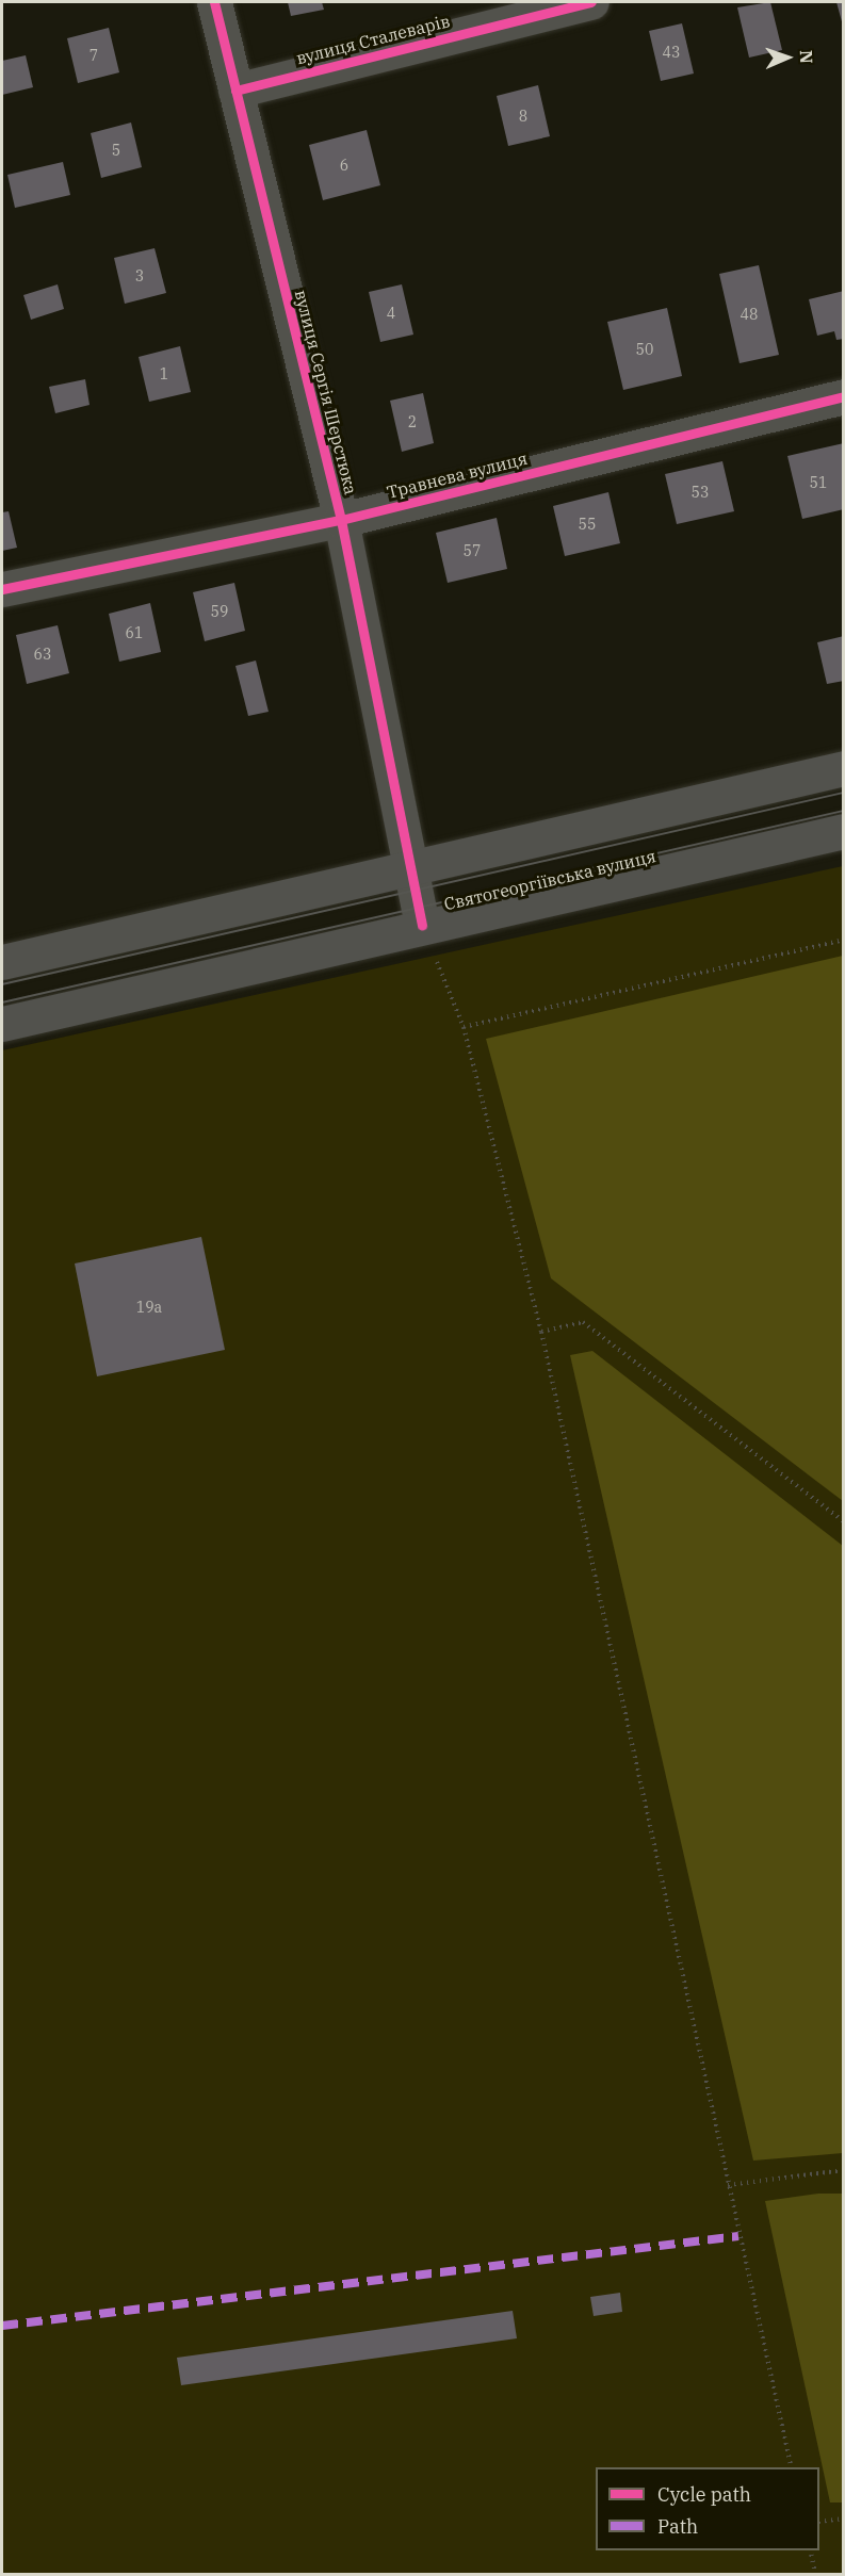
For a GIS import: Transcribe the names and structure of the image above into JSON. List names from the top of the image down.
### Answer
{
  "streets": {
    "main road": ["Святогеоргіївська вулиця"],
    "street": ["вулиця Сталеварів", "вулиця Сергія Шерстюка", "Травнева вулиця"]
  },
  "crossings": [
    ["вулиця Сталеварів", "вулиця Сергія Шерстюка"],
    ["вулиця Сергія Шерстюка", "Травнева вулиця"],
    ["вулиця Сергія Шерстюка", "Святогеоргіївська вулиця"]
  ],
  "house_numbers": [
    "43",
    "7",
    "8",
    "5",
    "6",
    "3",
    "4",
    "48",
    "50",
    "1",
    "2",
    "51",
    "53",
    "55",
    "57",
    "59",
    "61",
    "63",
    "19а"
  ],
  "legend": ["Cycle path", "Path"],
  "north": "right"
}
